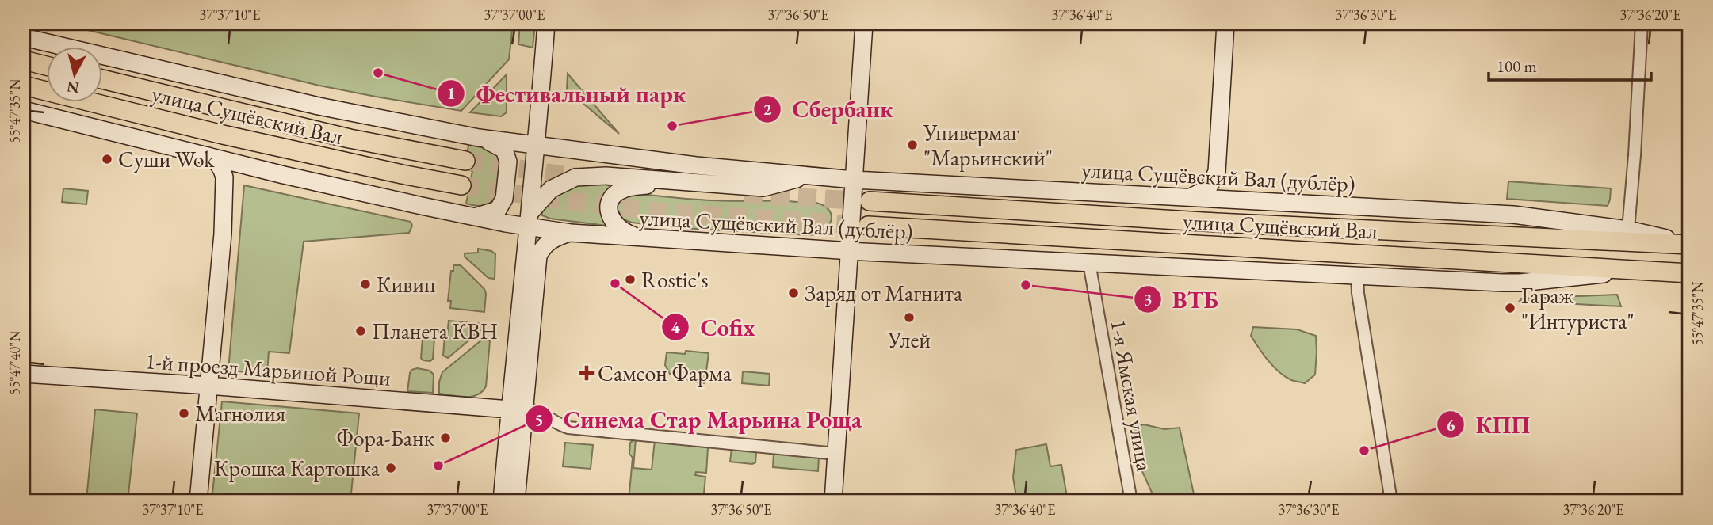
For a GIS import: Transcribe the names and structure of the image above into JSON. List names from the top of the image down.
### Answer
{
  "streets": {
    "main road": ["улица Сущёвский Вал", "улица Сущёвский Вал (дублёр)", "1-й проезд Марьиной Рощи"],
    "street": ["1-я Ямская улица"]
  },
  "crossings": [
    ["улица Сущёвский Вал", "улица Сущёвский Вал (дублёр)"],
    ["улица Сущёвский Вал (дублёр)", "1-я Ямская улица"]
  ],
  "places": {
    "other": [
      "Фестивальный парк",
      "Сбербанк",
      "Универмаг \"Марьинский\"",
      "Суши Wok",
      "Rostic's",
      "Cofix",
      "Кивин",
      "ВТБ",
      "Заряд от Магнита",
      "Гараж \"Интуриста\"",
      "Улей",
      "Планета КВН",
      "Магнолия",
      "Фора-Банк",
      "КПП",
      "Синема Стар Марьина Роща",
      "Крошка Картошка"
    ],
    "health": ["Самсон Фарма"]
  },
  "scale_bar": "100 m",
  "north": "bottom",
  "coordinates": [
    "37°37'10\"E",
    "37°37'00\"E",
    "37°36'50\"E",
    "37°36'40\"E",
    "37°36'30\"E",
    "37°36'20\"E",
    "55°47'35\"N",
    "55°47'40\"N"
  ]
}
